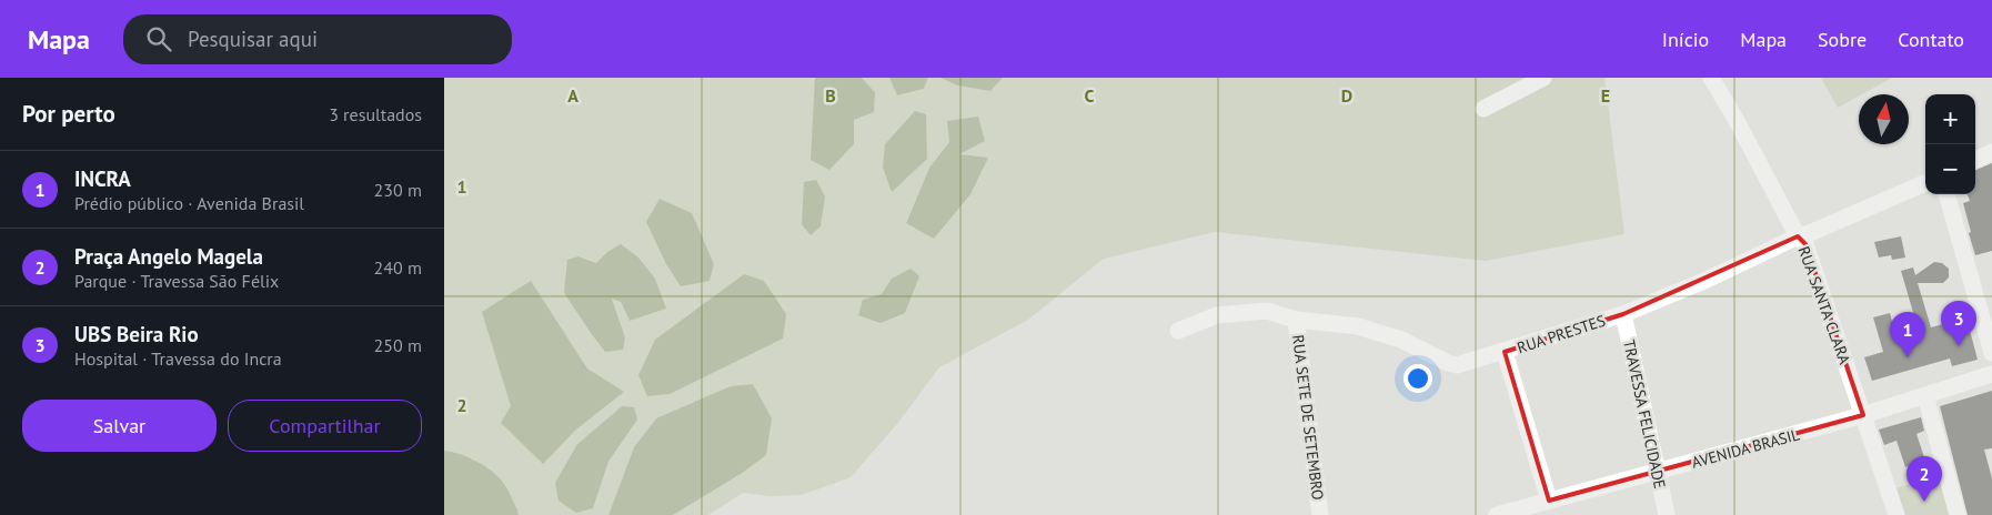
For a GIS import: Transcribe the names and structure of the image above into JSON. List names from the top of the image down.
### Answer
{
  "streets": {
    "street": [
      "RUA SANTA CLARA",
      "RUA PRESTES",
      "TRAVESSA FELICIDADE",
      "RUA SETE DE SETEMBRO",
      "AVENIDA BRASIL"
    ]
  },
  "crossings": [
    ["RUA SANTA CLARA", "RUA PRESTES"],
    ["RUA SANTA CLARA", "AVENIDA BRASIL"],
    ["RUA PRESTES", "TRAVESSA FELICIDADE"],
    ["RUA PRESTES", "RUA SETE DE SETEMBRO"],
    ["TRAVESSA FELICIDADE", "AVENIDA BRASIL"]
  ],
  "north": "top",
  "page": {
    "header": "Mapa",
    "search": "Pesquisar aqui",
    "nav": [
      "Início",
      "Mapa",
      "Sobre",
      "Contato"
    ],
    "heading": ["Por perto", "3 resultados"],
    "map_buttons": ["+", "−"],
    "list": [
      {
        "mark": "1",
        "name": "INCRA",
        "note": "Prédio público · Avenida Brasil",
        "value": "230 m"
      },
      {
        "mark": "2",
        "name": "Praça Angelo Magela",
        "note": "Parque · Travessa São Félix",
        "value": "240 m"
      },
      {
        "mark": "3",
        "name": "UBS Beira Rio",
        "note": "Hospital · Travessa do Incra",
        "value": "250 m"
      }
    ],
    "pins": ["3", "1", "2"],
    "buttons": ["Salvar", "Compartilhar"]
  },
  "grid": {
    "columns": [
      "A",
      "B",
      "C",
      "D",
      "E"
    ],
    "rows": ["1", "2"]
  }
}
